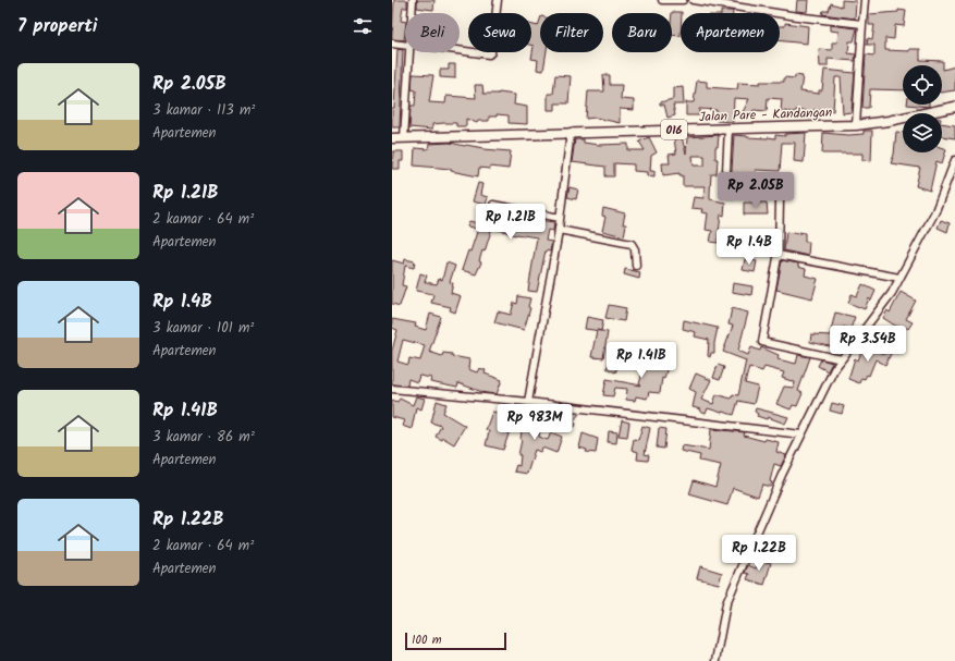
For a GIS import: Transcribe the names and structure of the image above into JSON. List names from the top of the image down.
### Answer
{
  "streets": {
    "main road": ["Jalan Pare - Kandangan", "016"]
  },
  "scale_bar": "100 m",
  "page": {
    "heading": "7 properti",
    "chip": [
      "Beli",
      "Sewa",
      "Filter",
      "Baru",
      "Apartemen"
    ],
    "list": [
      {
        "name": "Rp 2.05B",
        "note": "3 kamar · 113 m² · Apartemen"
      },
      {
        "name": "Rp 1.21B",
        "note": "2 kamar · 64 m² · Apartemen"
      },
      {
        "name": "Rp 1.4B",
        "note": "3 kamar · 101 m² · Apartemen"
      },
      {
        "name": "Rp 1.41B",
        "note": "3 kamar · 86 m² · Apartemen"
      },
      {
        "name": "Rp 1.22B",
        "note": "2 kamar · 64 m² · Apartemen"
      }
    ],
    "price": [
      "Rp 2.05B",
      "Rp 1.21B",
      "Rp 1.4B",
      "Rp 3.54B",
      "Rp 1.41B",
      "Rp 983M",
      "Rp 1.22B"
    ],
    "scale": "100 m"
  }
}
